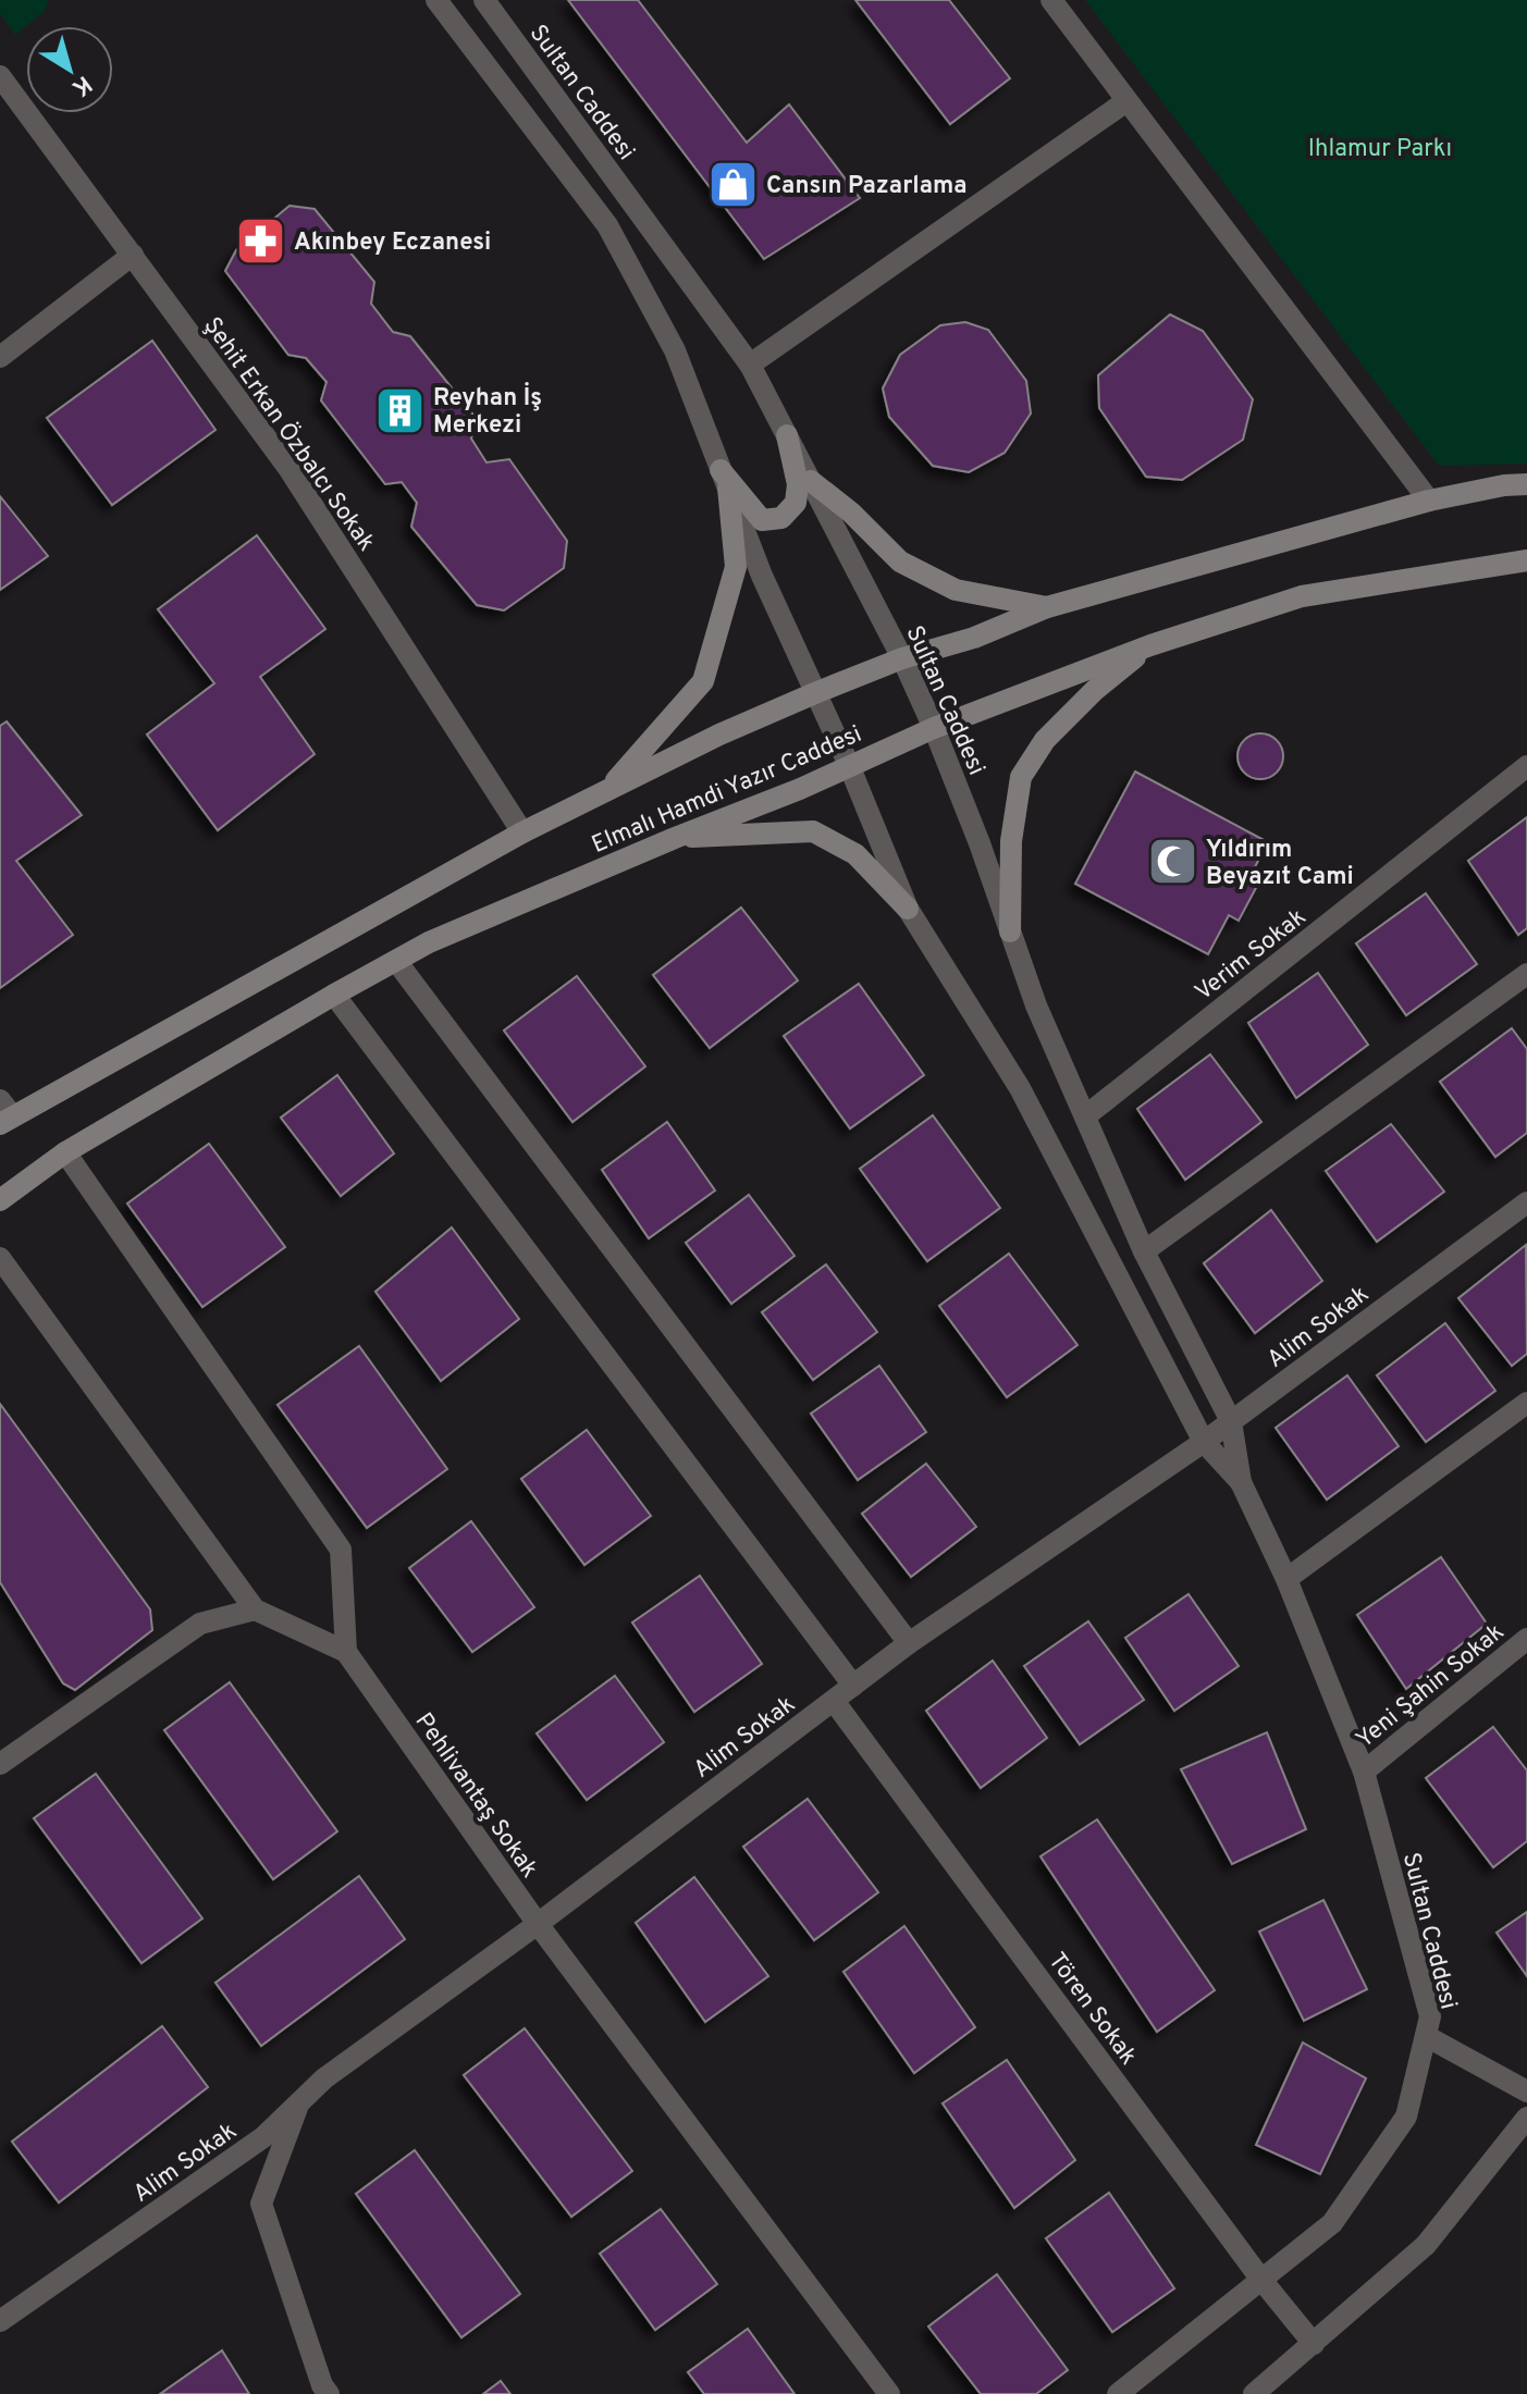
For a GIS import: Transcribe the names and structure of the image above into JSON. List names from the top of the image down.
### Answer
{
  "streets": {
    "main road": ["Elmalı Hamdi Yazır Caddesi"],
    "street": [
      "Sultan Caddesi",
      "Şehit Erkan Özbalcı Sokak",
      "Verim Sokak",
      "Alim Sokak",
      "Yeni Şahin Sokak",
      "Pehlivantaş Sokak",
      "Tören Sokak"
    ]
  },
  "crossings": [
    ["Sultan Caddesi", "Elmalı Hamdi Yazır Caddesi"],
    ["Sultan Caddesi", "Verim Sokak"],
    ["Sultan Caddesi", "Alim Sokak"],
    ["Sultan Caddesi", "Yeni Şahin Sokak"],
    ["Sultan Caddesi", "Tören Sokak"],
    ["Şehit Erkan Özbalcı Sokak", "Elmalı Hamdi Yazır Caddesi"],
    ["Alim Sokak", "Pehlivantaş Sokak"],
    ["Alim Sokak", "Tören Sokak"]
  ],
  "parks": ["Ihlamur Parkı"],
  "places": {
    "shop": ["Cansın Pazarlama"],
    "pharmacy": ["Akınbey Eczanesi"],
    "building": ["Reyhan İş Merkezi"],
    "mosque": ["Yıldırım Beyazıt Cami"]
  },
  "north": "bottom right"
}
